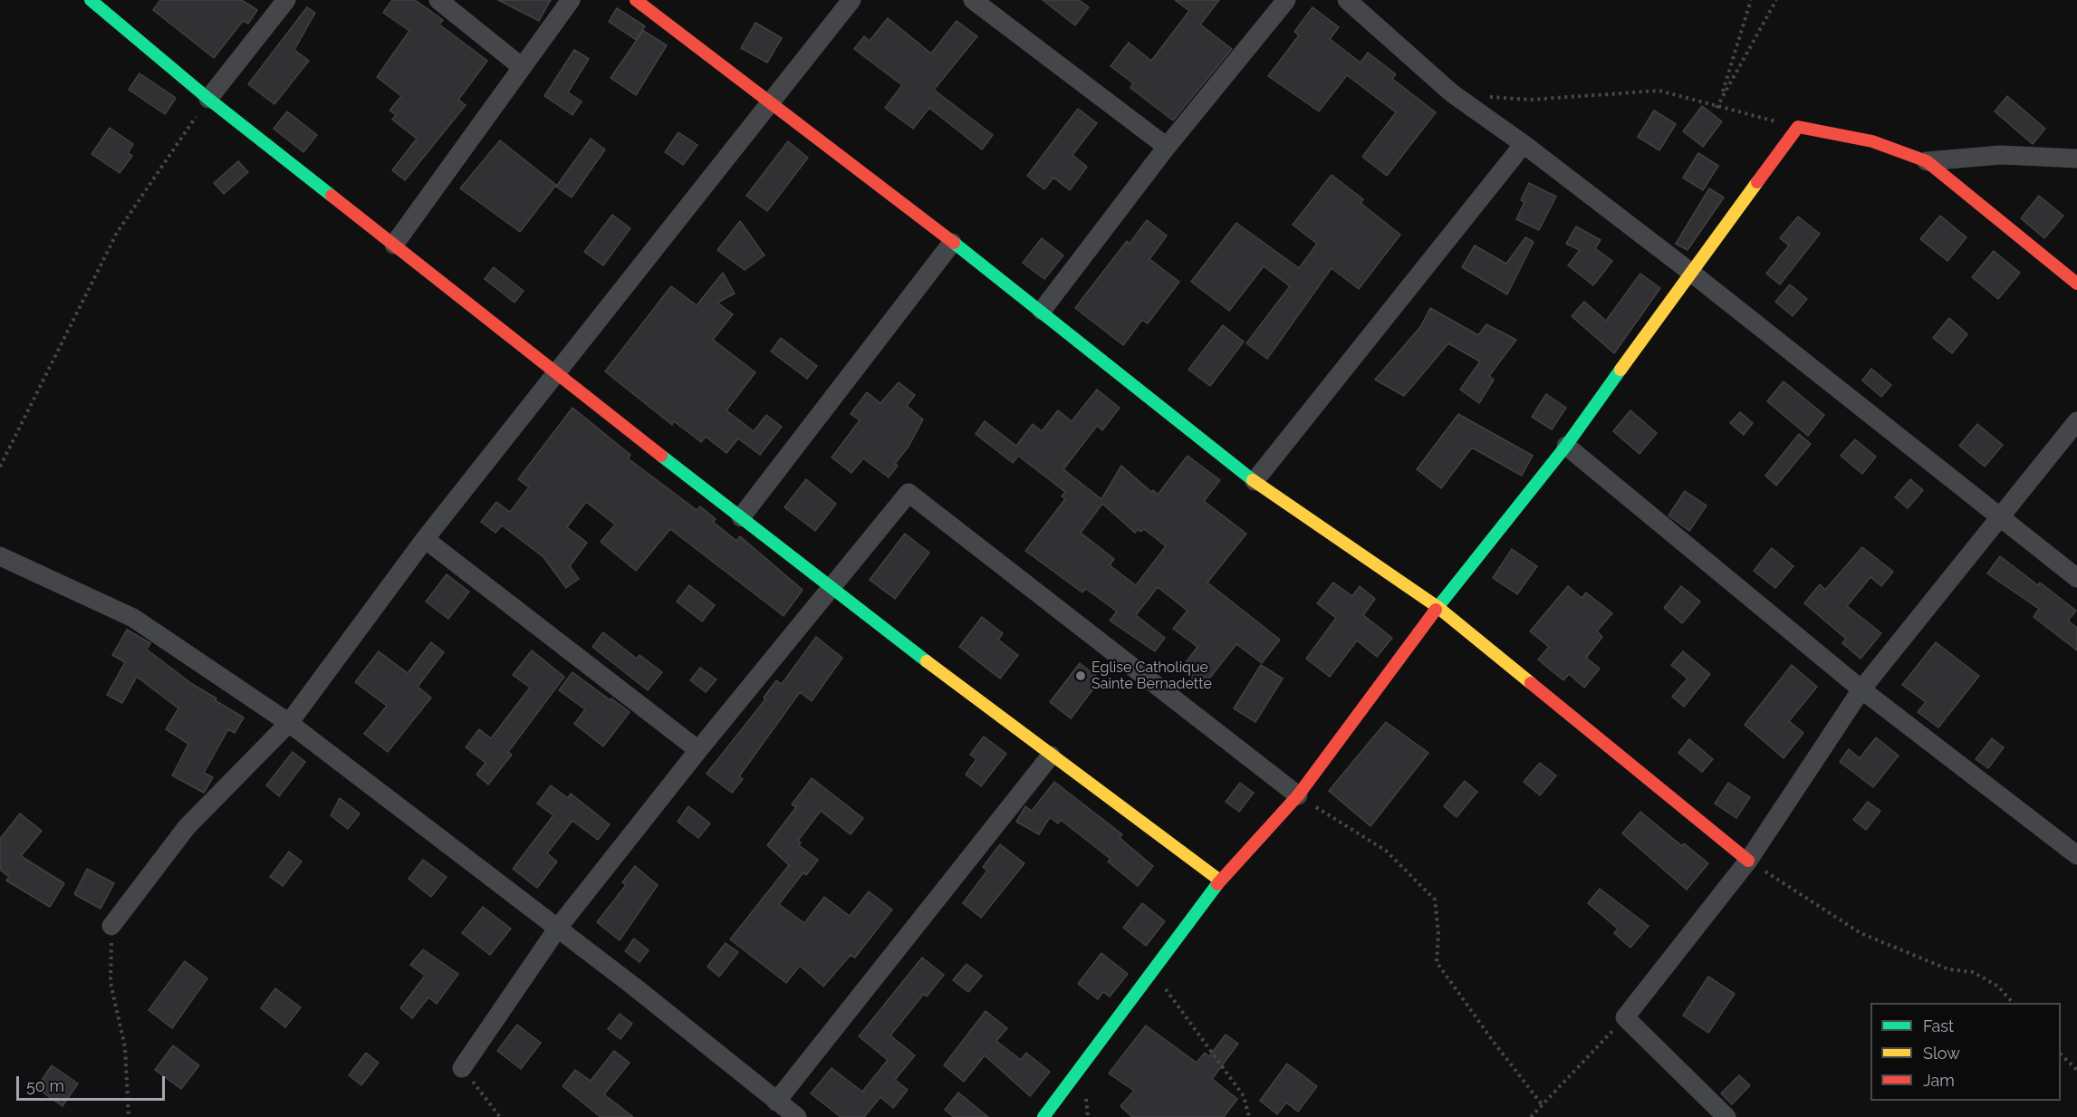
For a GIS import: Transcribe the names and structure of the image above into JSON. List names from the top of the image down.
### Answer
{
  "places": ["Eglise Catholique Sainte Bernadette"],
  "legend": ["Fast", "Slow", "Jam"],
  "scale_bar": "50 m"
}
